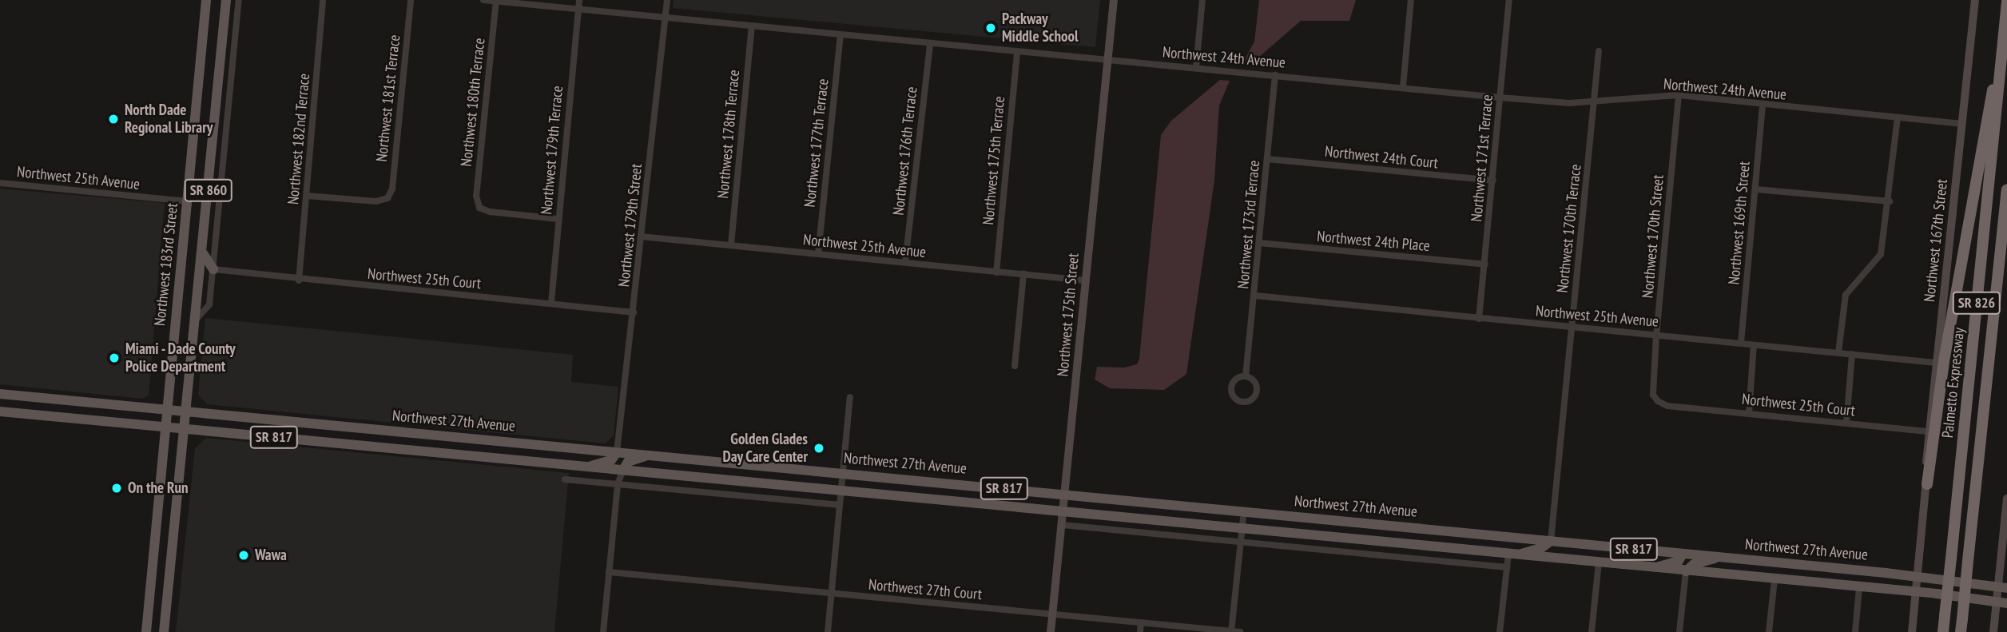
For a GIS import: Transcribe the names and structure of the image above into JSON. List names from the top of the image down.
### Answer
{
  "streets": {
    "highway": ["SR 826", "Palmetto Expressway"],
    "main road": [
      "SR 860",
      "Northwest 183rd Street",
      "Northwest 27th Avenue",
      "SR 817"
    ],
    "street": [
      "Northwest 24th Avenue",
      "Northwest 181st Terrace",
      "Northwest 180th Terrace",
      "Northwest 178th Terrace",
      "Northwest 182nd Terrace",
      "Northwest 177th Terrace",
      "Northwest 179th Terrace",
      "Northwest 176th Terrace",
      "Northwest 24th Court",
      "Northwest 171st Terrace",
      "Northwest 175th Terrace",
      "Northwest 25th Avenue",
      "Northwest 169th Street",
      "Northwest 173rd Terrace",
      "Northwest 179th Street",
      "Northwest 170th Terrace",
      "Northwest 170th Street",
      "Northwest 167th Street",
      "Northwest 24th Place",
      "Northwest 25th Court",
      "Northwest 175th Street",
      "Northwest 27th Court"
    ]
  },
  "crossings": [
    ["Northwest 24th Avenue", "Northwest 180th Terrace"],
    ["Northwest 24th Avenue", "Northwest 178th Terrace"],
    ["Northwest 24th Avenue", "Northwest 177th Terrace"],
    ["Northwest 24th Avenue", "Northwest 179th Terrace"],
    ["Northwest 24th Avenue", "Northwest 176th Terrace"],
    ["Northwest 24th Avenue", "Northwest 171st Terrace"],
    ["Northwest 24th Avenue", "Northwest 175th Terrace"],
    ["Northwest 24th Avenue", "Northwest 169th Street"],
    ["Northwest 24th Avenue", "Northwest 173rd Terrace"],
    ["Northwest 24th Avenue", "Northwest 179th Street"],
    ["Northwest 24th Avenue", "Northwest 170th Terrace"],
    ["Northwest 24th Avenue", "Northwest 170th Street"],
    ["Northwest 24th Avenue", "Northwest 167th Street"],
    ["Northwest 24th Avenue", "Northwest 175th Street"],
    ["Northwest 181st Terrace", "Northwest 182nd Terrace"],
    ["Northwest 180th Terrace", "Northwest 179th Terrace"],
    ["Northwest 178th Terrace", "Northwest 25th Avenue"],
    ["Northwest 182nd Terrace", "Northwest 25th Court"],
    ["Northwest 177th Terrace", "Northwest 25th Avenue"],
    ["Northwest 179th Terrace", "Northwest 25th Court"],
    ["Northwest 176th Terrace", "Northwest 25th Avenue"],
    ["Northwest 24th Court", "Northwest 171st Terrace"],
    ["Northwest 24th Court", "Northwest 173rd Terrace"],
    ["Northwest 171st Terrace", "Northwest 25th Avenue"],
    ["Northwest 171st Terrace", "Northwest 24th Place"],
    ["Northwest 175th Terrace", "Northwest 25th Avenue"],
    ["Northwest 25th Avenue", "Northwest 169th Street"],
    ["Northwest 25th Avenue", "Northwest 173rd Terrace"],
    ["Northwest 25th Avenue", "Northwest 179th Street"],
    ["Northwest 25th Avenue", "Northwest 170th Terrace"],
    ["Northwest 25th Avenue", "Northwest 170th Street"],
    ["Northwest 25th Avenue", "Northwest 167th Street"],
    ["Northwest 25th Avenue", "Northwest 183rd Street"],
    ["Northwest 25th Avenue", "Northwest 175th Street"],
    ["SR 860", "Northwest 27th Avenue"],
    ["Northwest 173rd Terrace", "Northwest 24th Place"],
    ["Northwest 179th Street", "Northwest 25th Court"],
    ["Northwest 179th Street", "Northwest 27th Avenue"],
    ["Northwest 170th Terrace", "Northwest 27th Avenue"],
    ["Northwest 170th Street", "Northwest 25th Court"],
    ["Northwest 167th Street", "Northwest 25th Court"],
    ["Northwest 167th Street", "Northwest 27th Avenue"],
    ["Northwest 183rd Street", "Northwest 27th Avenue"],
    ["Northwest 175th Street", "Northwest 27th Avenue"],
    ["Northwest 175th Street", "Northwest 27th Court"]
  ],
  "places": [
    "Packway Middle School",
    "North Dade Regional Library",
    "Miami - Dade County Police Department",
    "Golden Glades Day Care Center",
    "On the Run",
    "Wawa"
  ]
}
